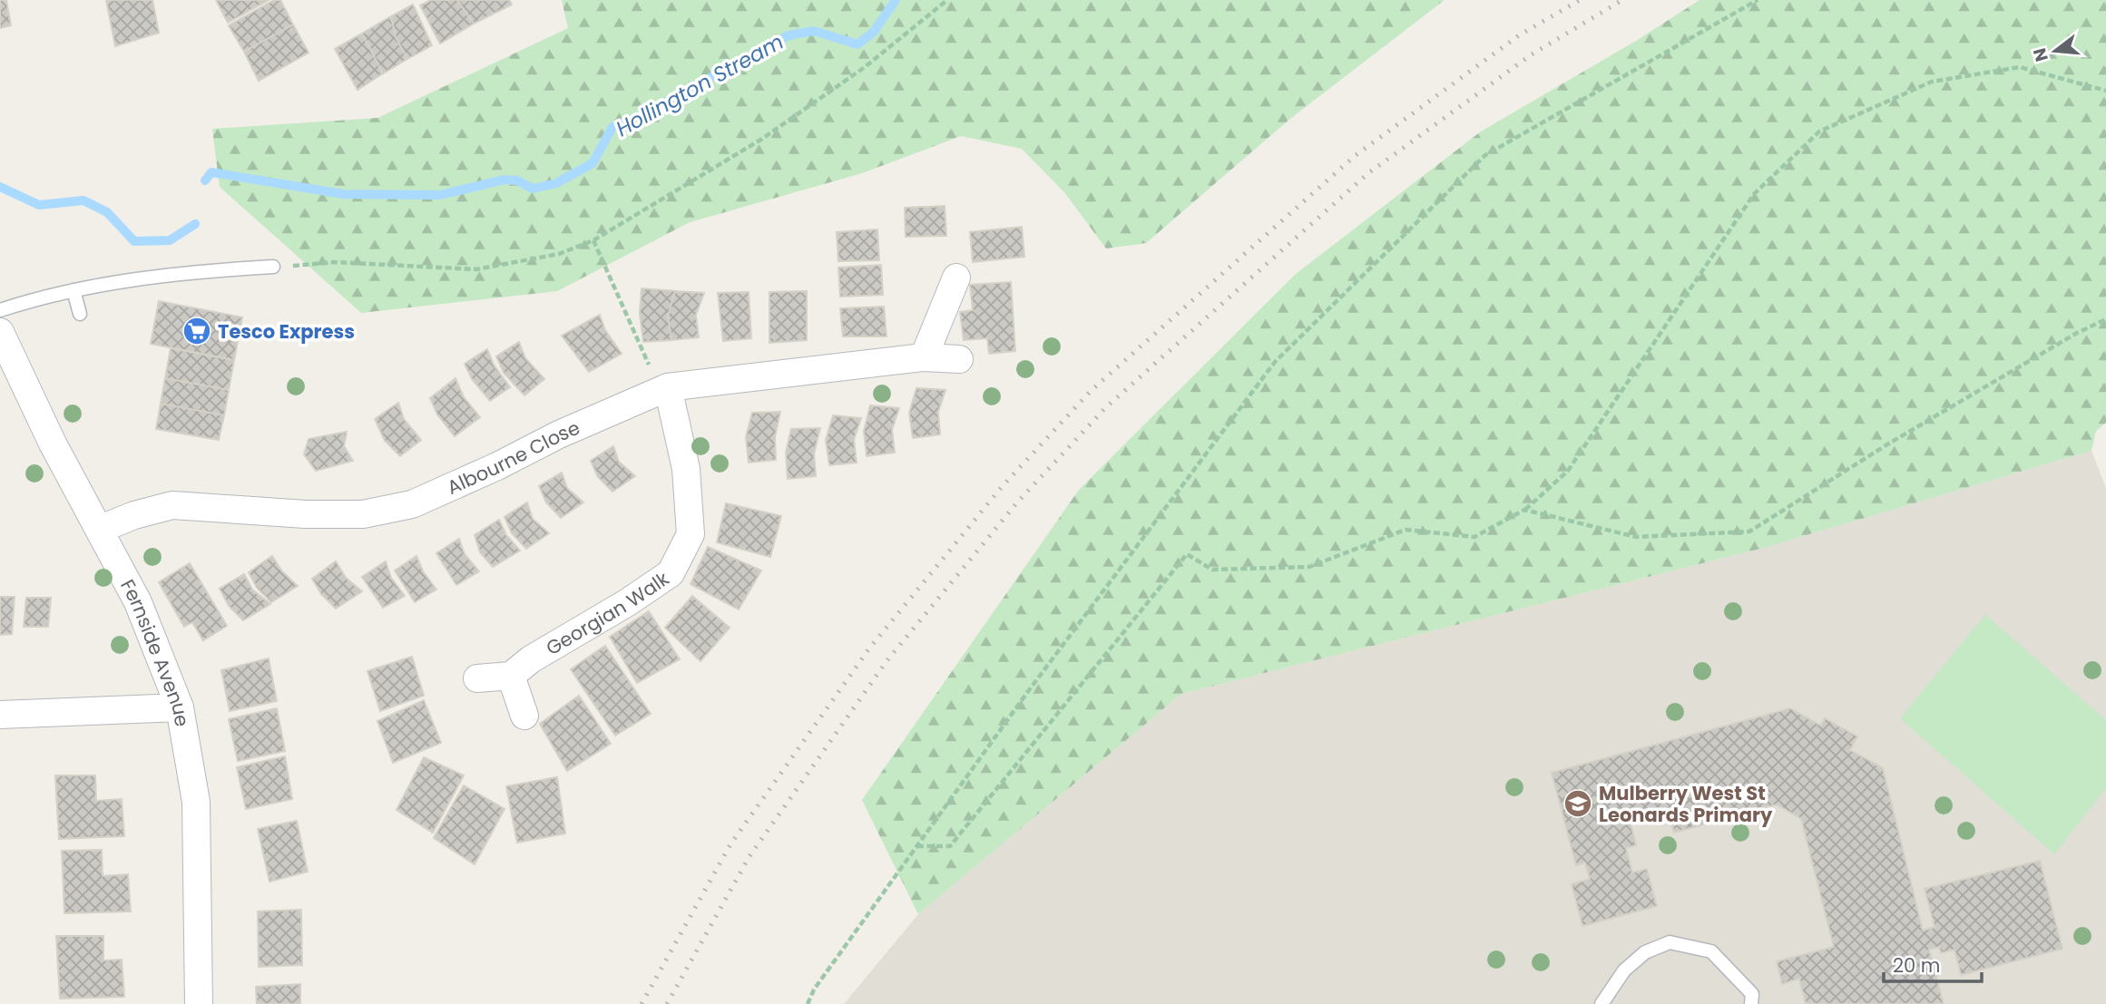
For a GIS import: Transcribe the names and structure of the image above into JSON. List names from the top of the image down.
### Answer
{
  "streets": {
    "street": ["Albourne Close", "Georgian Walk", "Fernside Avenue"]
  },
  "crossings": [
    ["Albourne Close", "Georgian Walk"],
    ["Albourne Close", "Fernside Avenue"]
  ],
  "water": ["Hollington Stream"],
  "places": {
    "supermarket": ["Tesco Express"],
    "school or university": ["Mulberry West St Leonards Primary"]
  },
  "scale_bar": "20 m",
  "north": "left"
}
